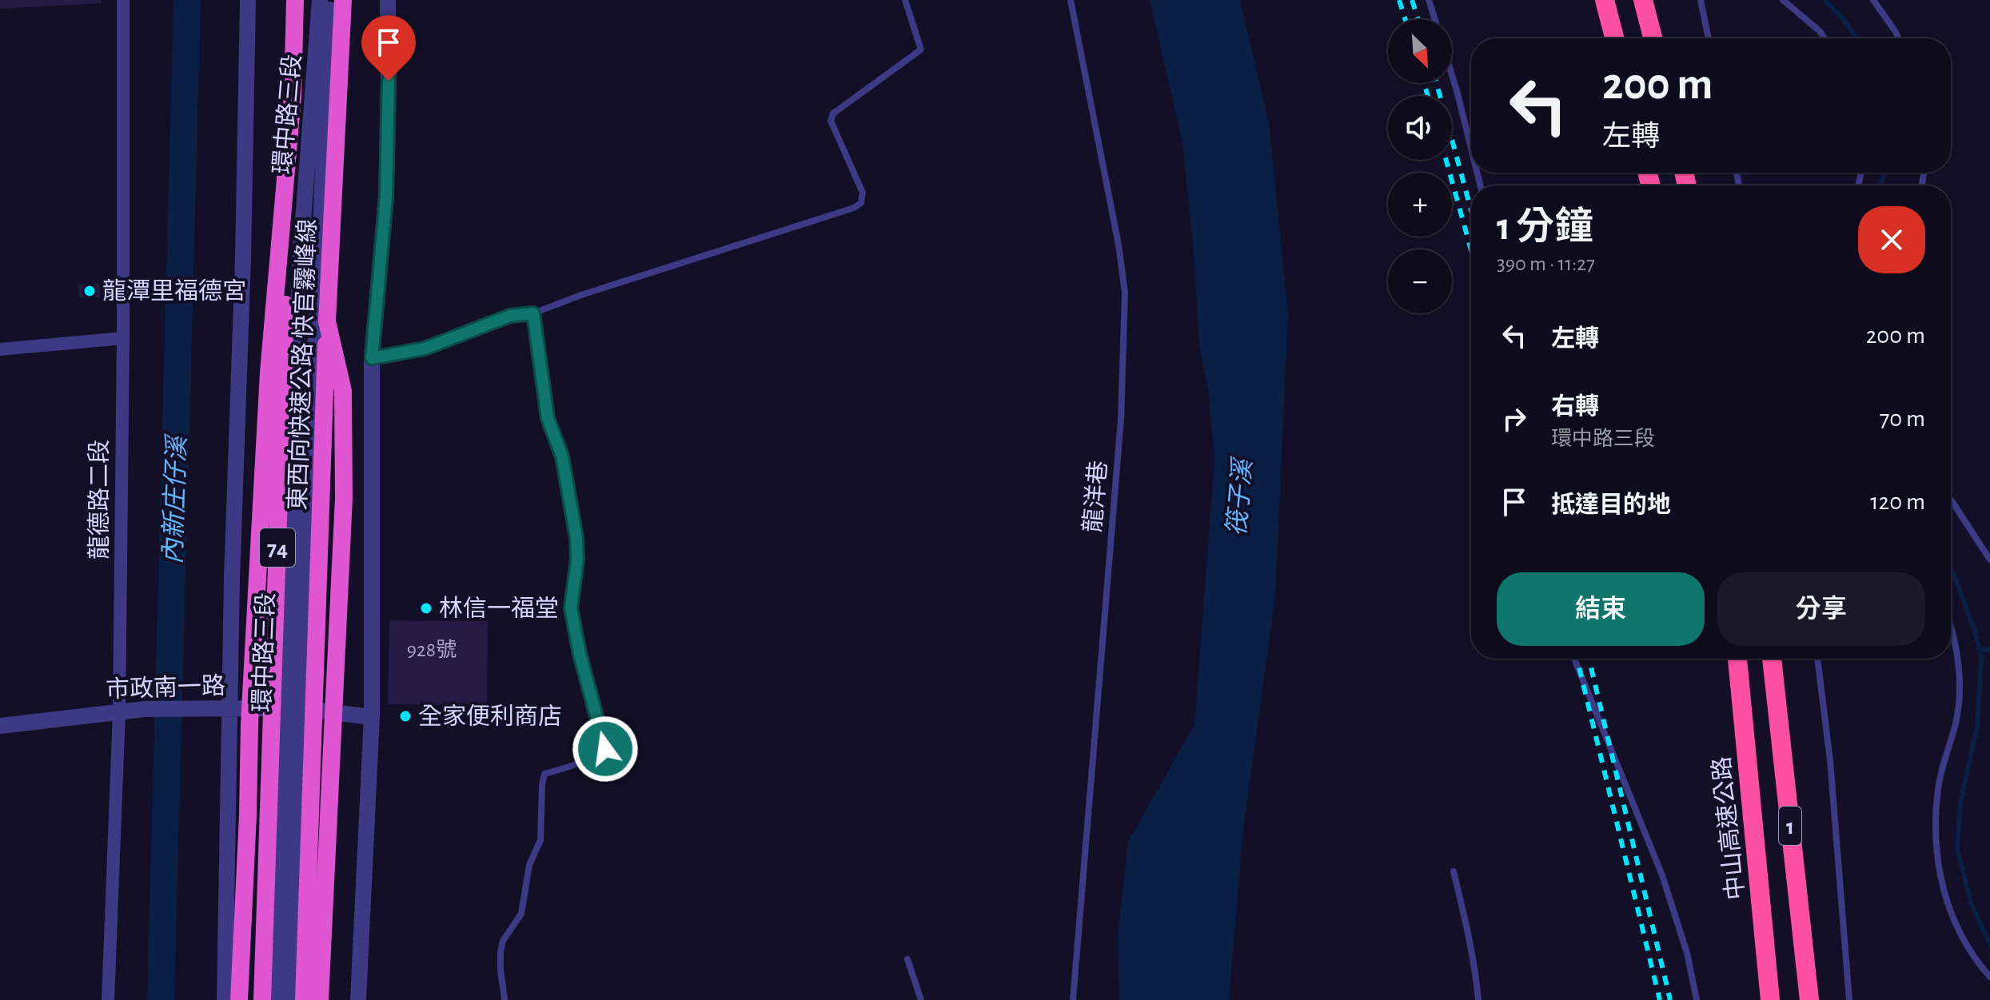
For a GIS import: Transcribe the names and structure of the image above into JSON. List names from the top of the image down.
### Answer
{
  "streets": {
    "highway": [
      "東西向快速公路 快官霧峰線",
      "74",
      "1",
      "中山高速公路"
    ],
    "street": ["環中路三段", "龍德路二段", "市政南一路"],
    "lane": ["龍洋巷"]
  },
  "crossings": [
    ["環中路三段", "市政南一路"],
    ["龍德路二段", "市政南一路"]
  ],
  "water": ["筏子溪", "內新庄仔溪"],
  "places": ["龍潭里福德宮", "林信一福堂", "全家便利商店"],
  "house_numbers": ["928號"],
  "north": "bottom right",
  "page": {
    "map_buttons": ["+", "−"],
    "turn": ["200 m", "左轉"],
    "heading": ["1 分鐘", "390 m · 11:27"],
    "list": [
      {
        "name": "左轉",
        "value": "200 m"
      },
      {
        "name": "右轉",
        "note": "環中路三段",
        "value": "70 m"
      },
      {
        "name": "抵達目的地",
        "value": "120 m"
      }
    ],
    "buttons": ["結束", "分享"]
  }
}
